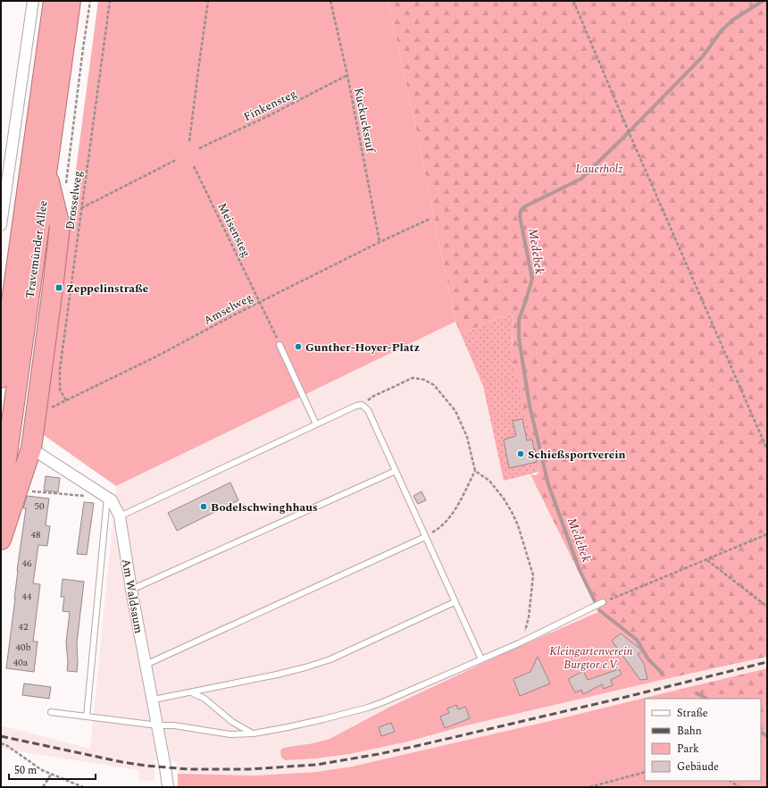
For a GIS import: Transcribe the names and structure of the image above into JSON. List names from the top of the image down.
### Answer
{
  "streets": {
    "highway": ["Travemünder Allee"],
    "street": ["Am Waldsaum"],
    "path": [
      "Finkensteg",
      "Kuckucksruf",
      "Drosselweg",
      "Meisensteg",
      "Amselweg"
    ]
  },
  "crossings": [
    ["Finkensteg", "Kuckucksruf"],
    ["Kuckucksruf", "Amselweg"],
    ["Drosselweg", "Amselweg"],
    ["Meisensteg", "Amselweg"]
  ],
  "water": ["Medebek"],
  "parks": ["Lauerholz", "Kleingartenverein Burgtor e.V."],
  "places": {
    "transit": ["Zeppelinstraße"],
    "other": ["Gunther-Hoyer-Platz", "Schießsportverein", "Bodelschwinghhaus"]
  },
  "house_numbers": [
    "50",
    "48",
    "46",
    "44",
    "42",
    "40b",
    "40a"
  ],
  "legend": [
    "Straße",
    "Bahn",
    "Park",
    "Gebäude"
  ],
  "scale_bar": "50 m"
}
